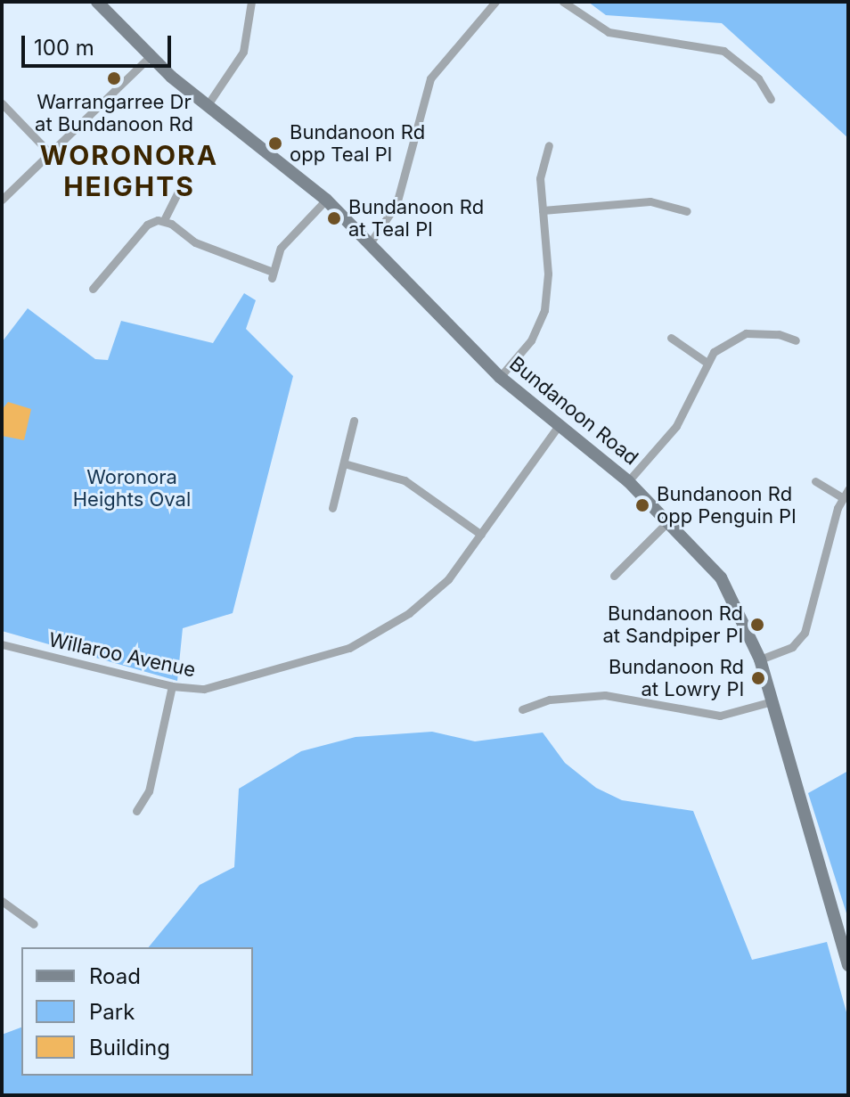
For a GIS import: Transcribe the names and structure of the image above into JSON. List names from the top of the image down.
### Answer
{
  "streets": {
    "street": ["Bundanoon Road", "Willaroo Avenue"]
  },
  "crossings": [
    ["Bundanoon Road", "Willaroo Avenue"]
  ],
  "districts": ["WORONORA HEIGHTS"],
  "parks": ["Woronora Heights Oval"],
  "places": [
    "Warrangarree Dr at Bundanoon Rd",
    "Bundanoon Rd opp Teal Pl",
    "Bundanoon Rd at Teal Pl",
    "Bundanoon Rd opp Penguin Pl",
    "Bundanoon Rd at Sandpiper Pl",
    "Bundanoon Rd at Lowry Pl"
  ],
  "legend": ["Road", "Park", "Building"],
  "scale_bar": "100 m"
}
